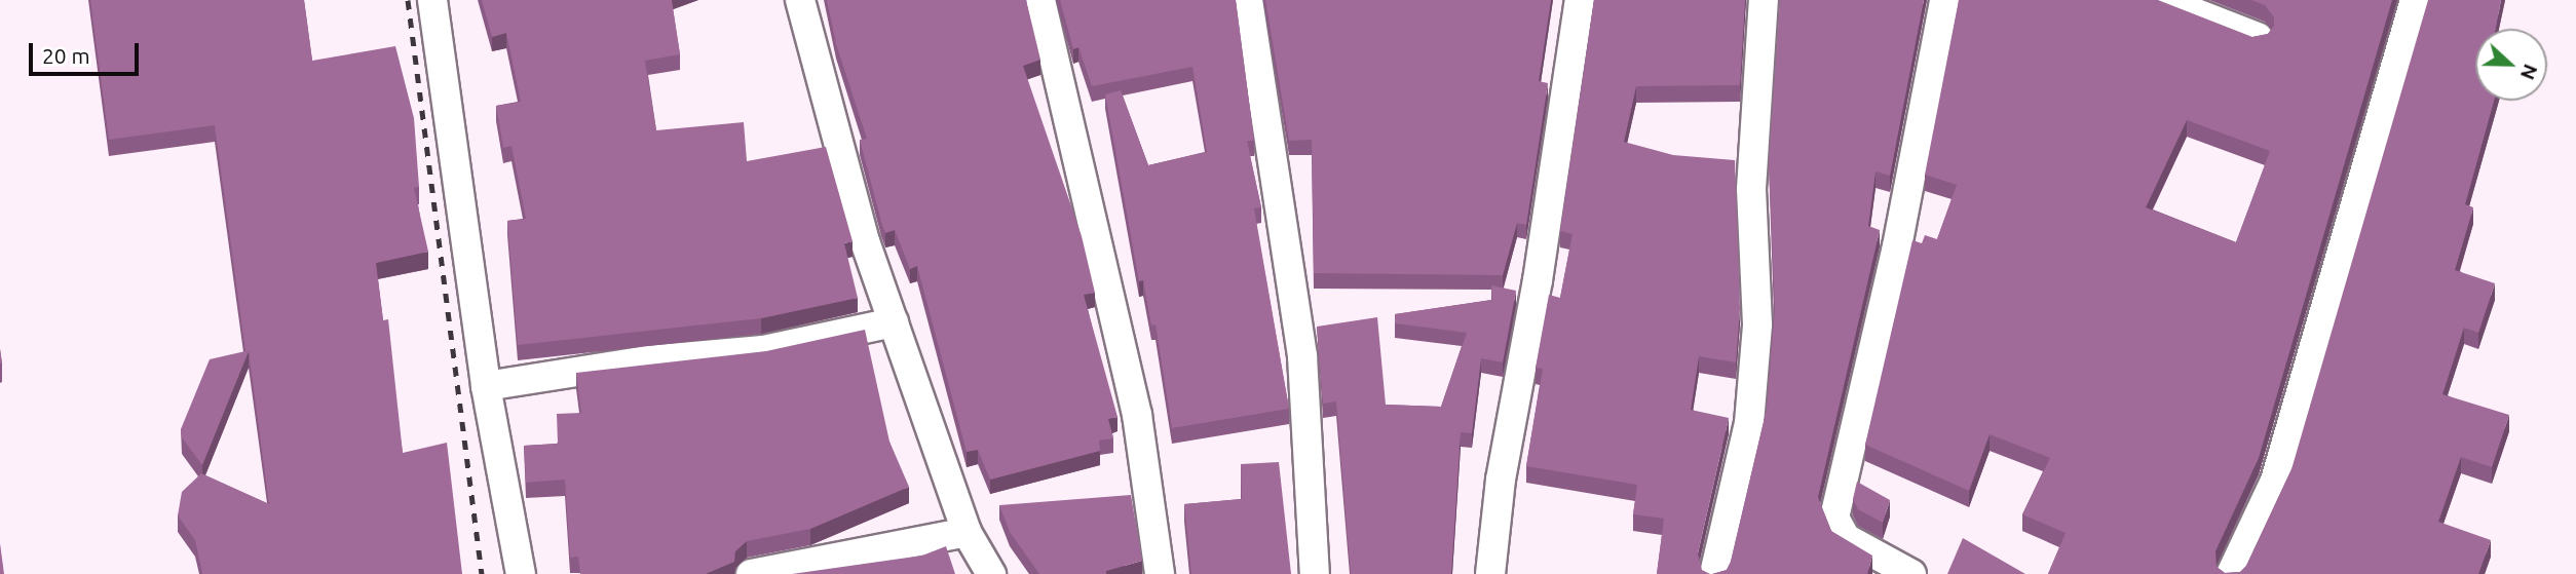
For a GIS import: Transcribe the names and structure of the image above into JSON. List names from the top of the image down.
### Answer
{
  "scale_bar": "20 m",
  "north": "right"
}
